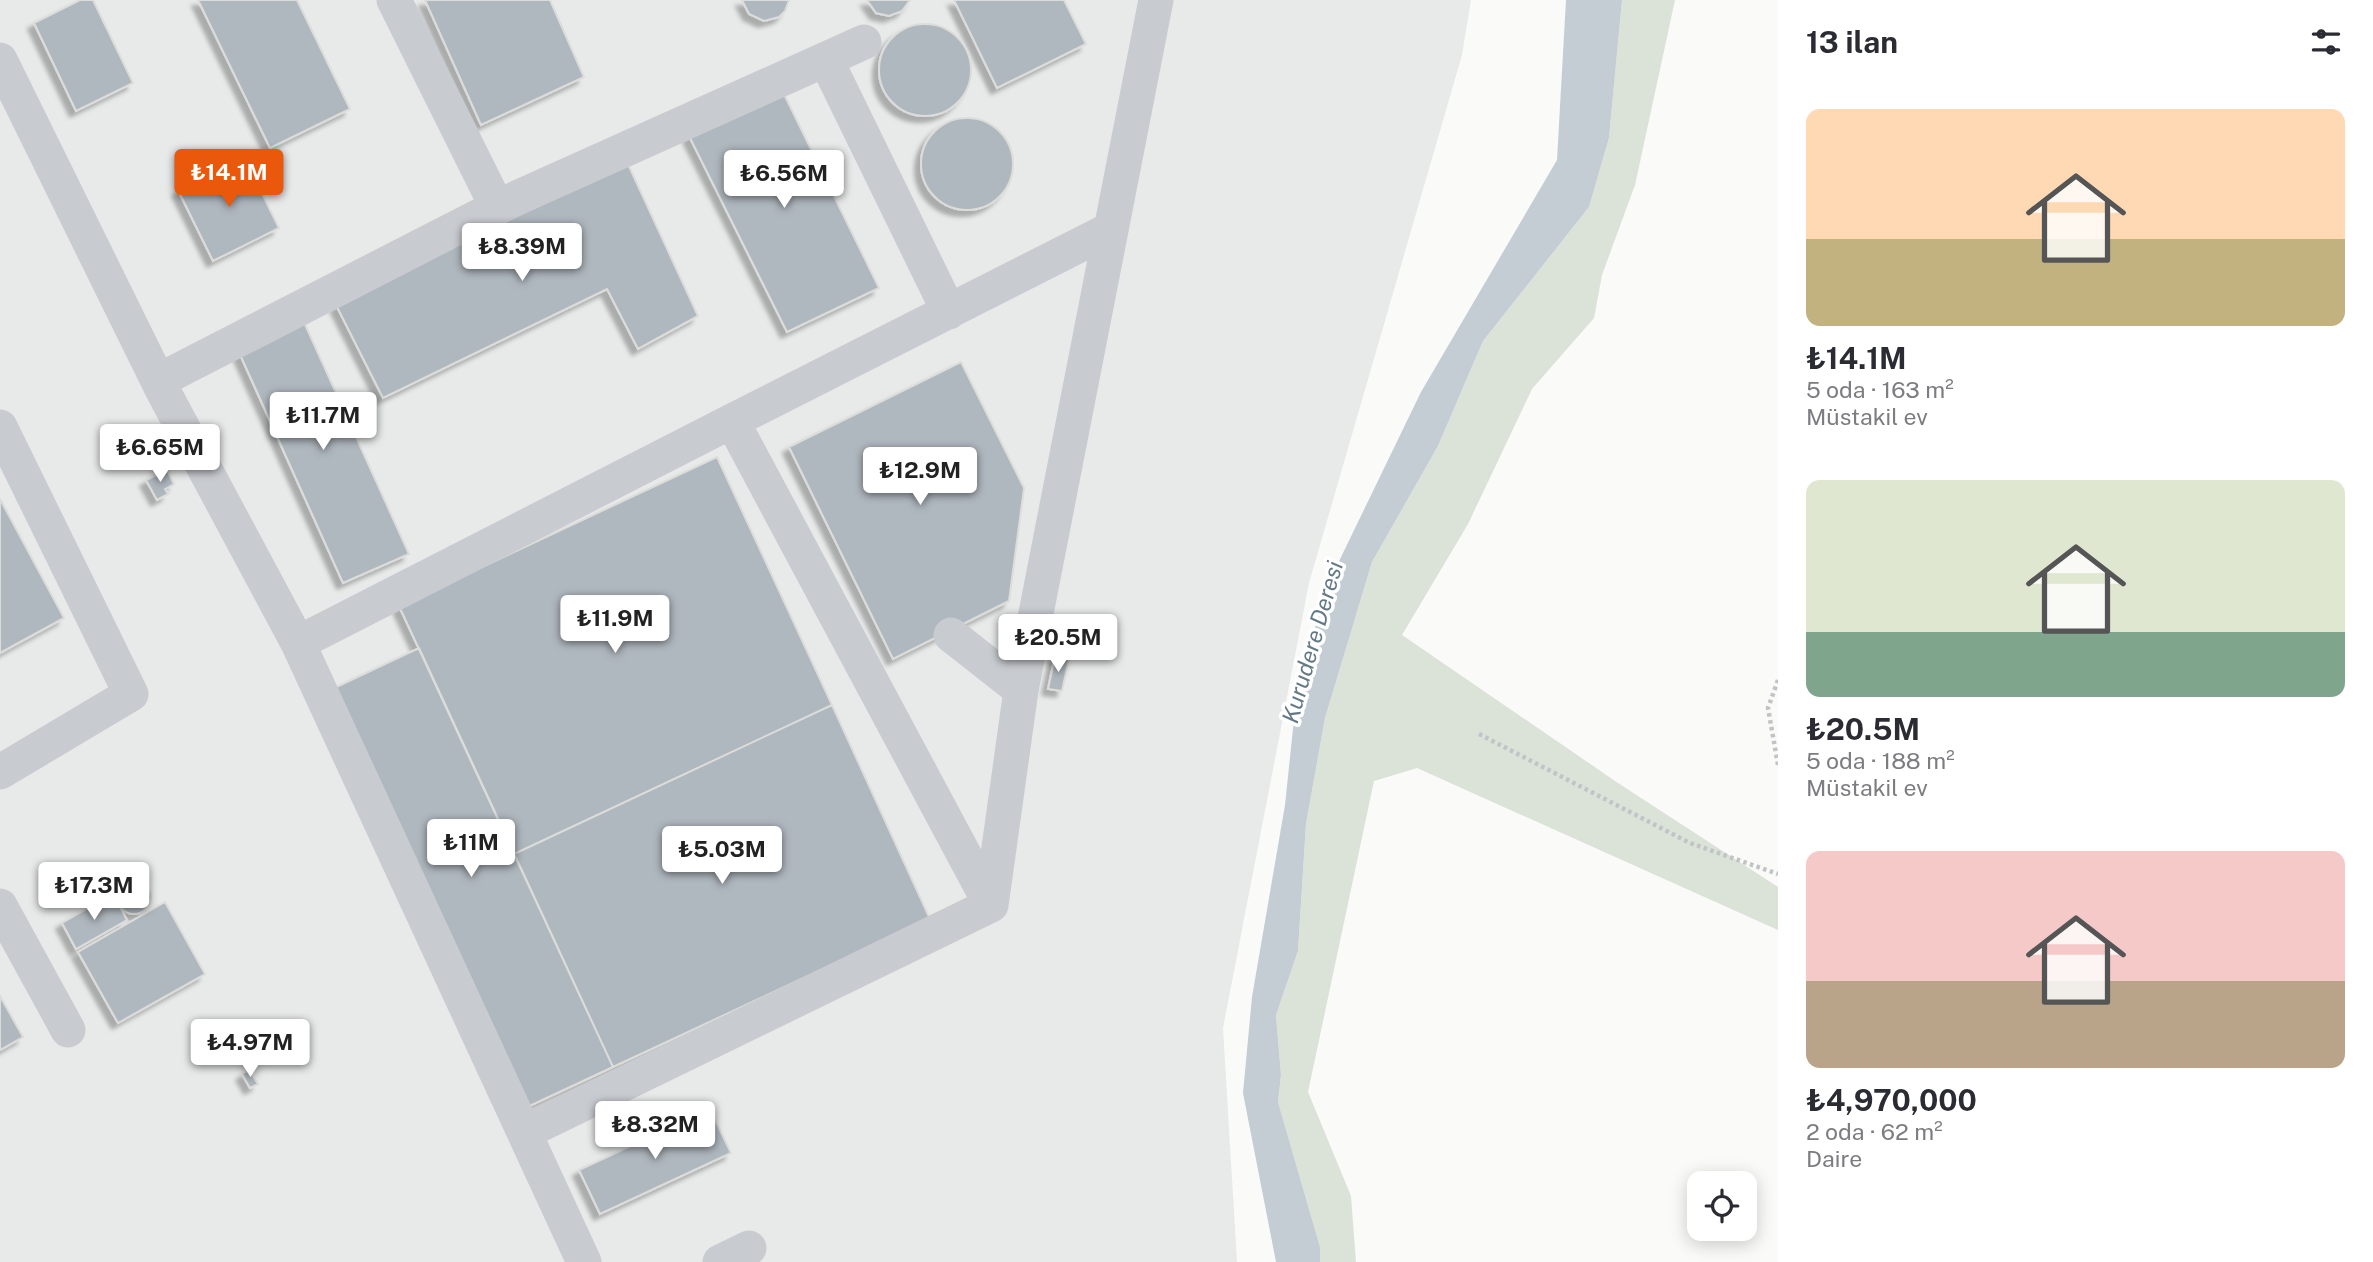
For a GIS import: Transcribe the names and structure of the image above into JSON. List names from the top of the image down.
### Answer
{
  "water": ["Kurudere Deresi"],
  "page": {
    "heading": "13 ilan",
    "list": [
      {
        "name": "₺14.1M",
        "note": "5 oda · 163 m² · Müstakil ev"
      },
      {
        "name": "₺20.5M",
        "note": "5 oda · 188 m² · Müstakil ev"
      },
      {
        "name": "₺4,970,000",
        "note": "2 oda · 62 m² · Daire"
      }
    ],
    "price": [
      "₺14.1M",
      "₺6.56M",
      "₺8.39M",
      "₺11.7M",
      "₺6.65M",
      "₺12.9M",
      "₺11.9M",
      "₺20.5M",
      "₺11M",
      "₺5.03M",
      "₺17.3M",
      "₺4.97M",
      "₺8.32M"
    ]
  }
}
